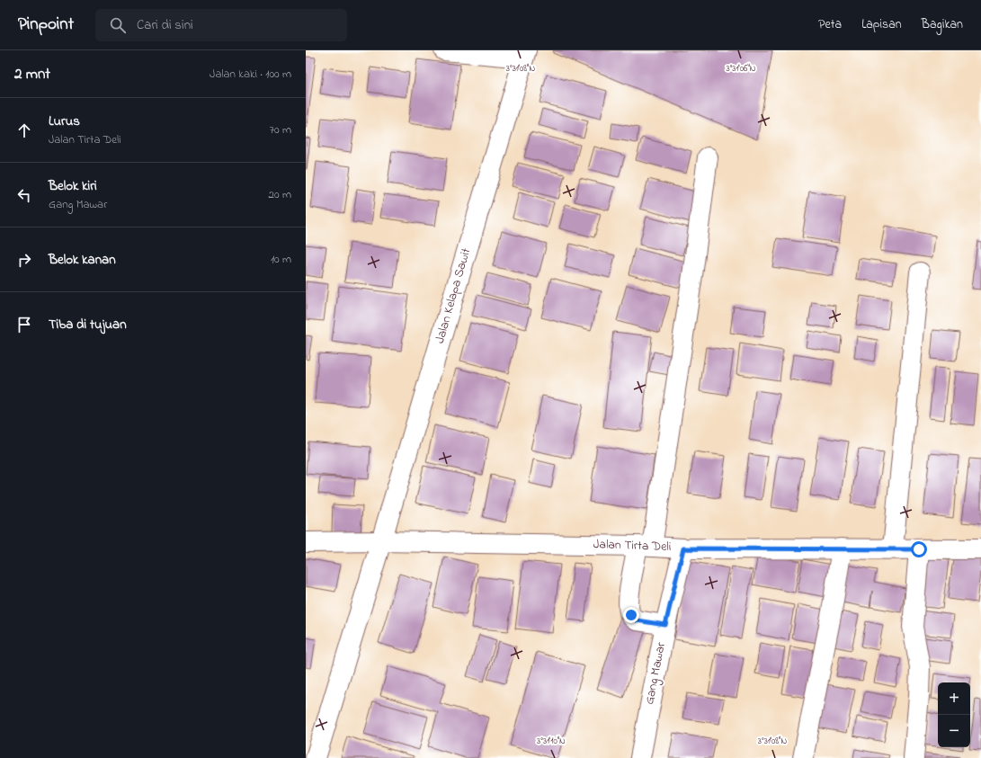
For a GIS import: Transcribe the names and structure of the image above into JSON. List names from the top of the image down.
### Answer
{
  "streets": {
    "street": ["Jalan Kelapa Sawit", "Jalan Tirta Deli", "Gang Mawar"]
  },
  "crossings": [
    ["Jalan Kelapa Sawit", "Jalan Tirta Deli"],
    ["Jalan Tirta Deli", "Gang Mawar"]
  ],
  "page": {
    "header": "Pinpoint",
    "search": "Cari di sini",
    "nav": ["Peta", "Lapisan", "Bagikan"],
    "heading": ["2 mnt", "Jalan kaki · 100 m"],
    "list": [
      ["Lurus", "Jalan Tirta Deli", "70 m"],
      ["Belok kiri", "Gang Mawar", "20 m"],
      ["Belok kanan", "10 m"],
      "Tiba di tujuan"
    ],
    "map_buttons": ["+", "−"]
  },
  "coordinates": ["3°31'08\"N", "3°31'06\"N", "3°31'10\"N"]
}
